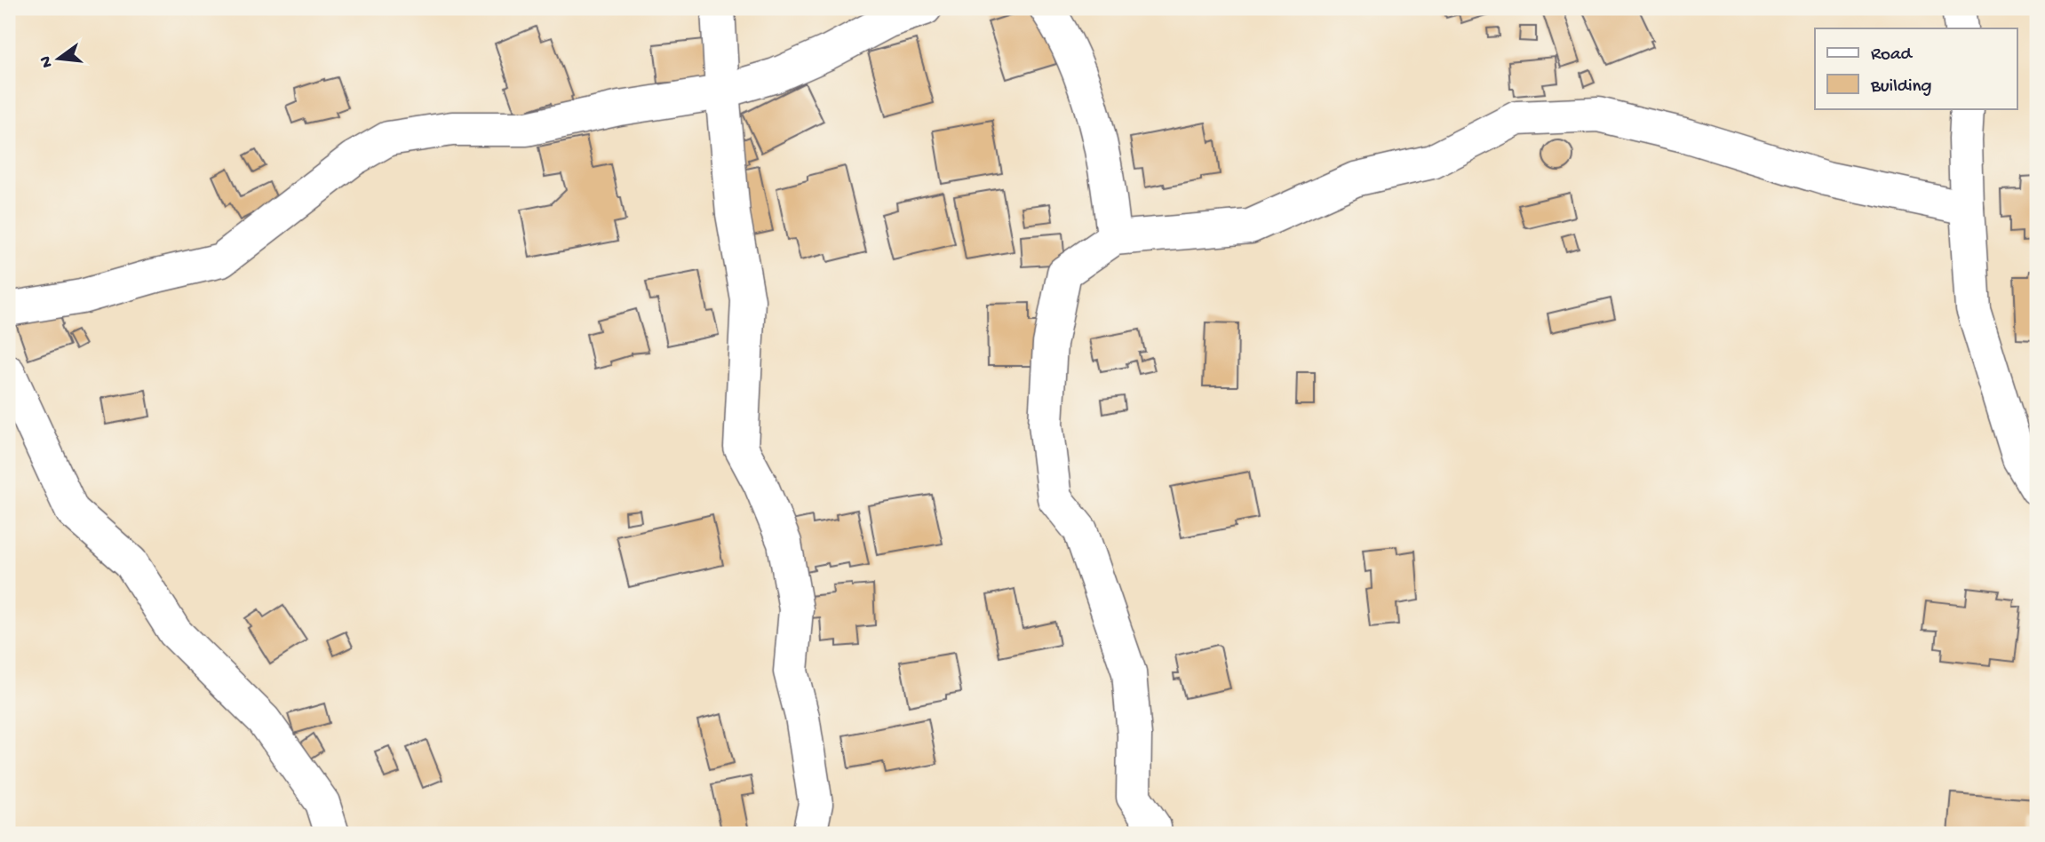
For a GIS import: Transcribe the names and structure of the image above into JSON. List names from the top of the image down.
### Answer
{
  "legend": ["Road", "Building"],
  "north": "left"
}
